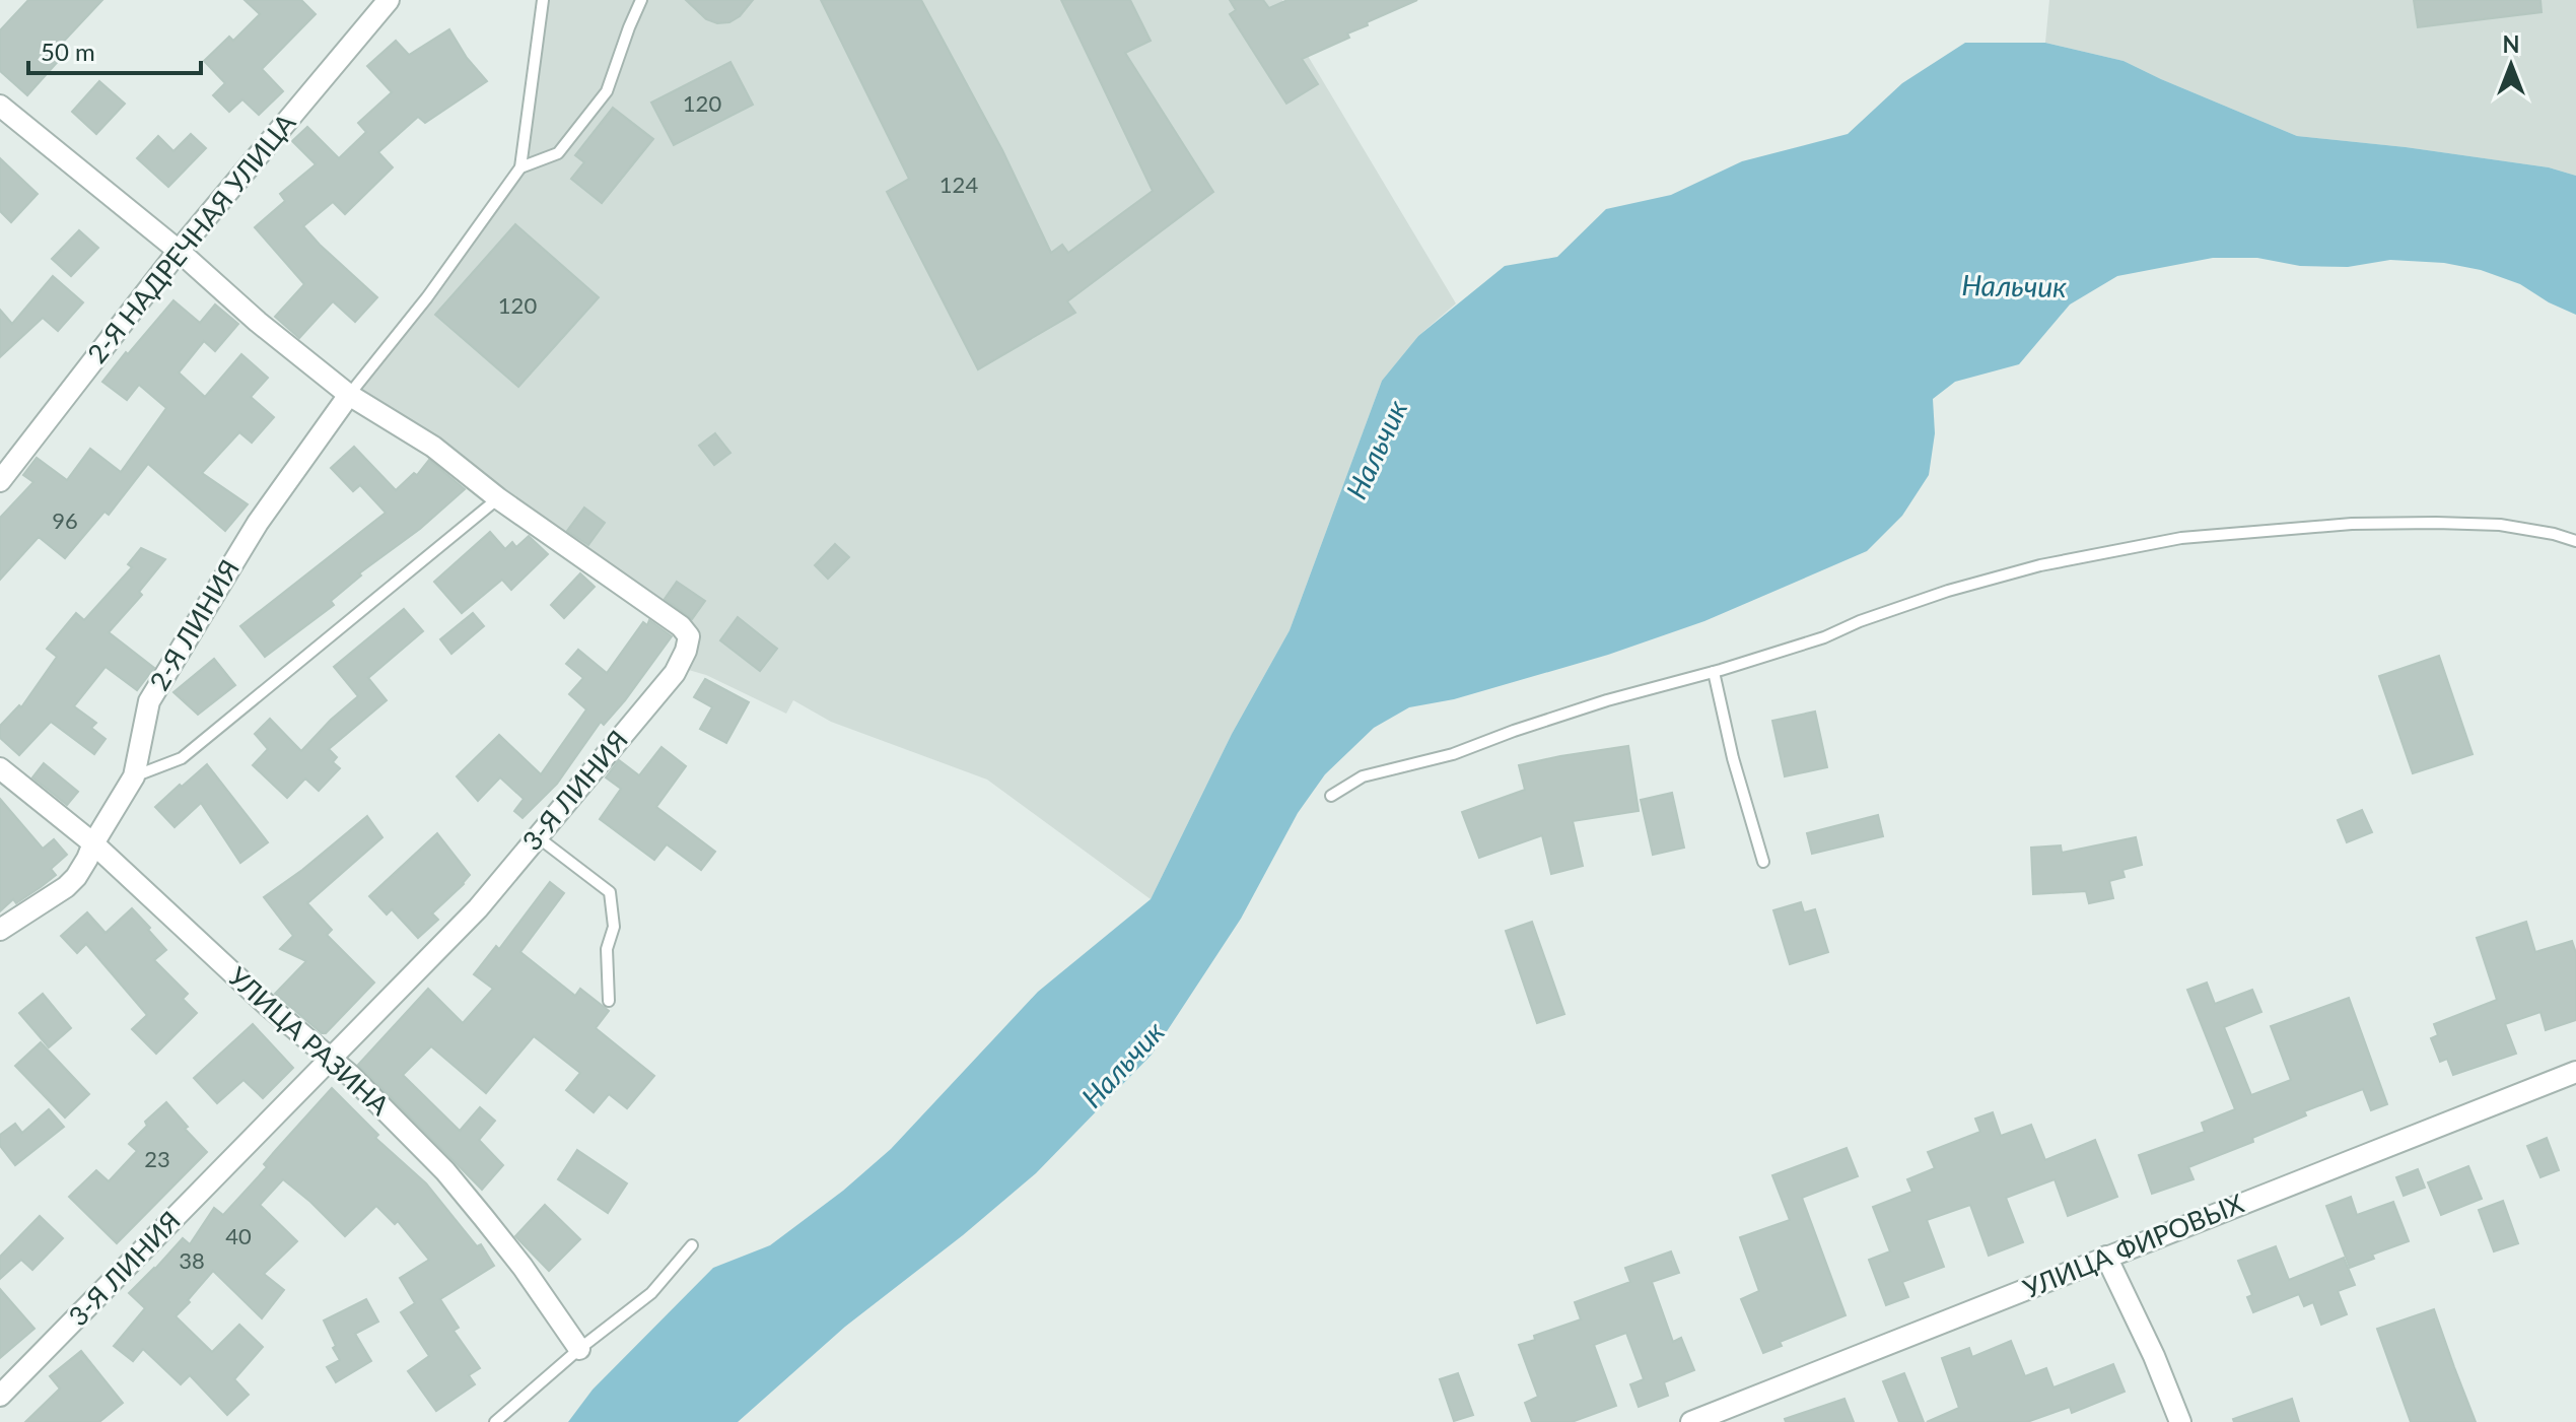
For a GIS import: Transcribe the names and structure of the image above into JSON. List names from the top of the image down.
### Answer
{
  "streets": {
    "street": [
      "2-Я НАДРЕЧНАЯ УЛИЦА",
      "2-Я ЛИНИЯ",
      "3-Я ЛИНИЯ",
      "УЛИЦА РАЗИНА",
      "УЛИЦА ФИРОВЫХ"
    ]
  },
  "crossings": [
    ["2-Я НАДРЕЧНАЯ УЛИЦА", "3-Я ЛИНИЯ"],
    ["2-Я ЛИНИЯ", "3-Я ЛИНИЯ"],
    ["2-Я ЛИНИЯ", "УЛИЦА РАЗИНА"],
    ["3-Я ЛИНИЯ", "УЛИЦА РАЗИНА"]
  ],
  "water": ["Нальчик"],
  "house_numbers": [
    "120",
    "124",
    "120",
    "96",
    "23",
    "40",
    "38"
  ],
  "scale_bar": "50 m",
  "north": "top"
}
